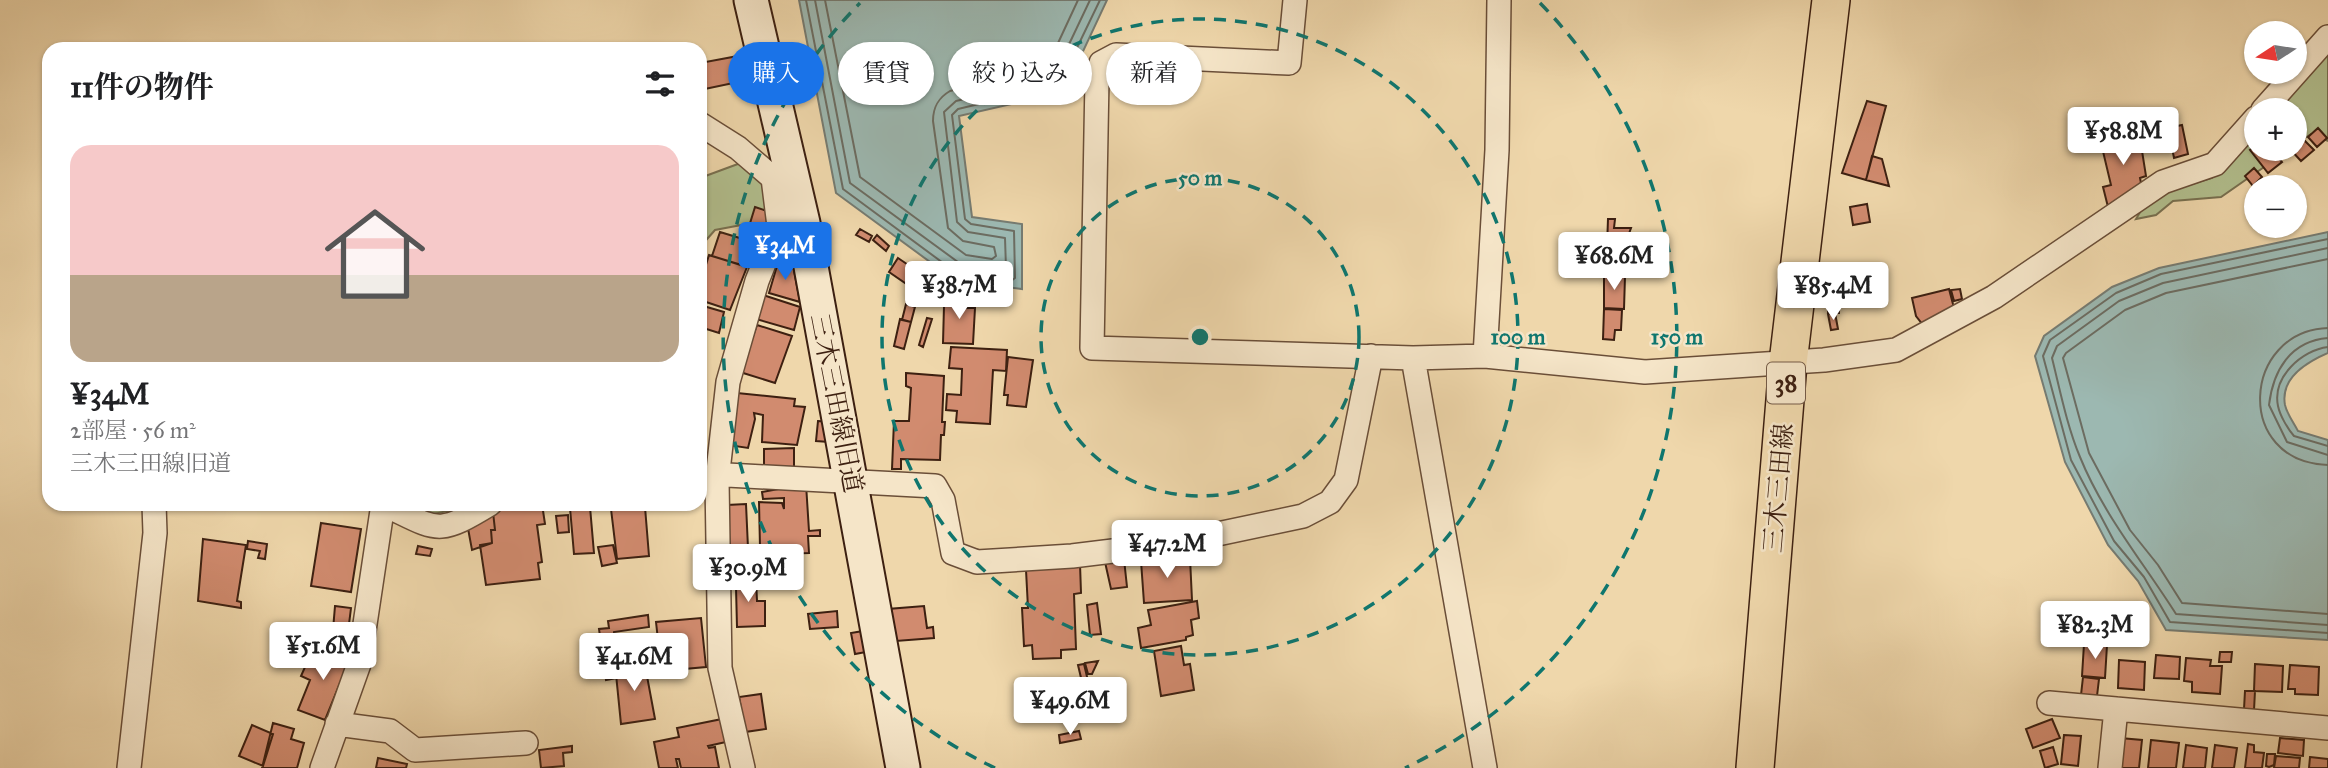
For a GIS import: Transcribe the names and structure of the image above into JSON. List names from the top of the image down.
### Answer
{
  "streets": {
    "main road": ["38", "三木三田線"],
    "street": ["三木三田線旧道"]
  },
  "north": "left",
  "page": {
    "map_buttons": ["+", "−"],
    "chip": [
      "購入",
      "賃貸",
      "絞り込み",
      "新着"
    ],
    "heading": "11件の物件",
    "price": [
      "¥58.8M",
      "¥34M",
      "¥68.6M",
      "¥38.7M",
      "¥85.4M",
      "¥47.2M",
      "¥30.9M",
      "¥82.3M",
      "¥51.6M",
      "¥41.6M",
      "¥49.6M"
    ],
    "list": [
      {
        "name": "¥34M",
        "note": "2部屋 · 56 m² · 三木三田線旧道"
      }
    ]
  },
  "rings": ["50 m", "100 m", "150 m"]
}
